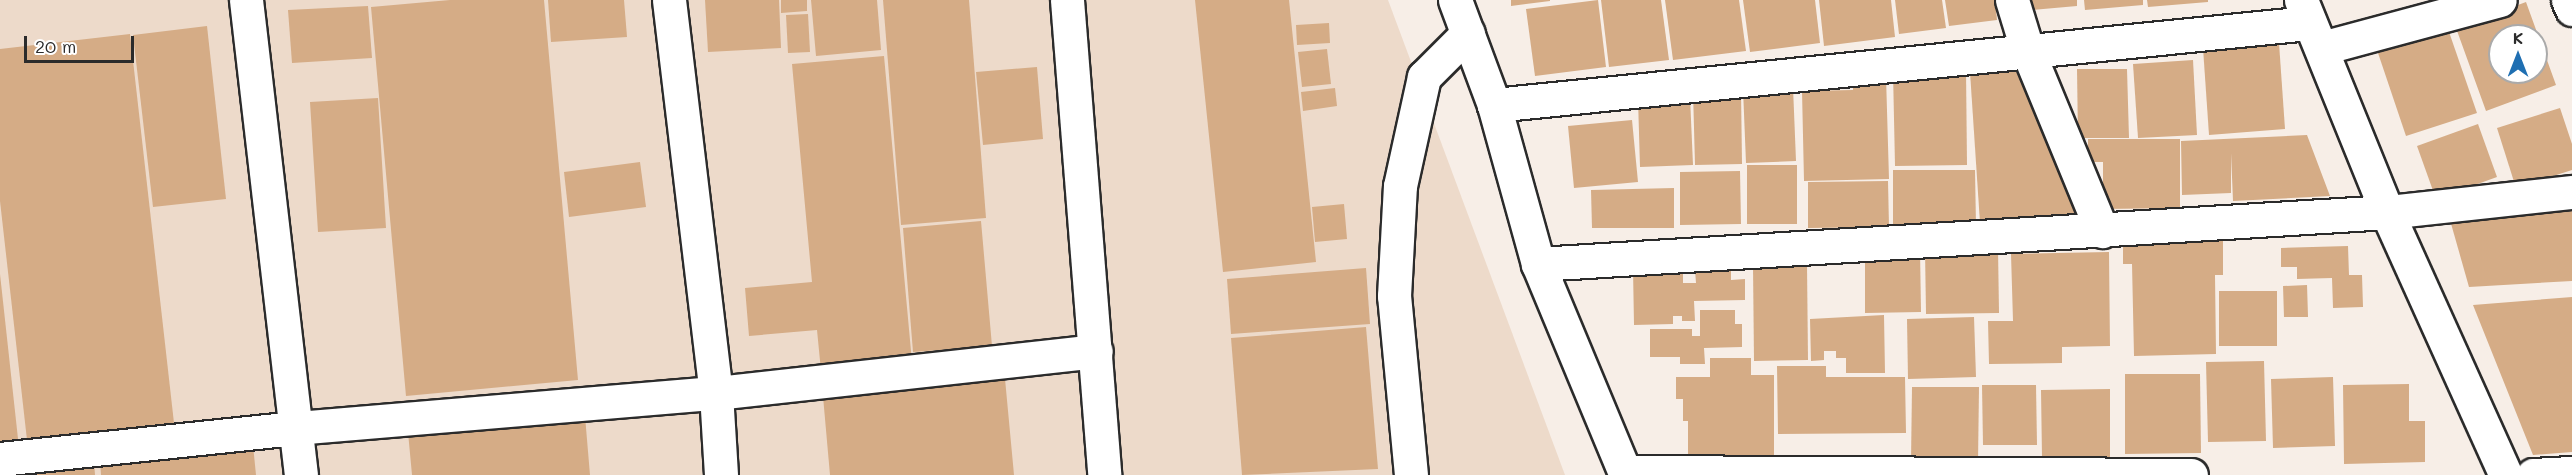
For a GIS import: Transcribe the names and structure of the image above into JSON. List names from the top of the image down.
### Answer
{
  "scale_bar": "20 m",
  "north": "top"
}
